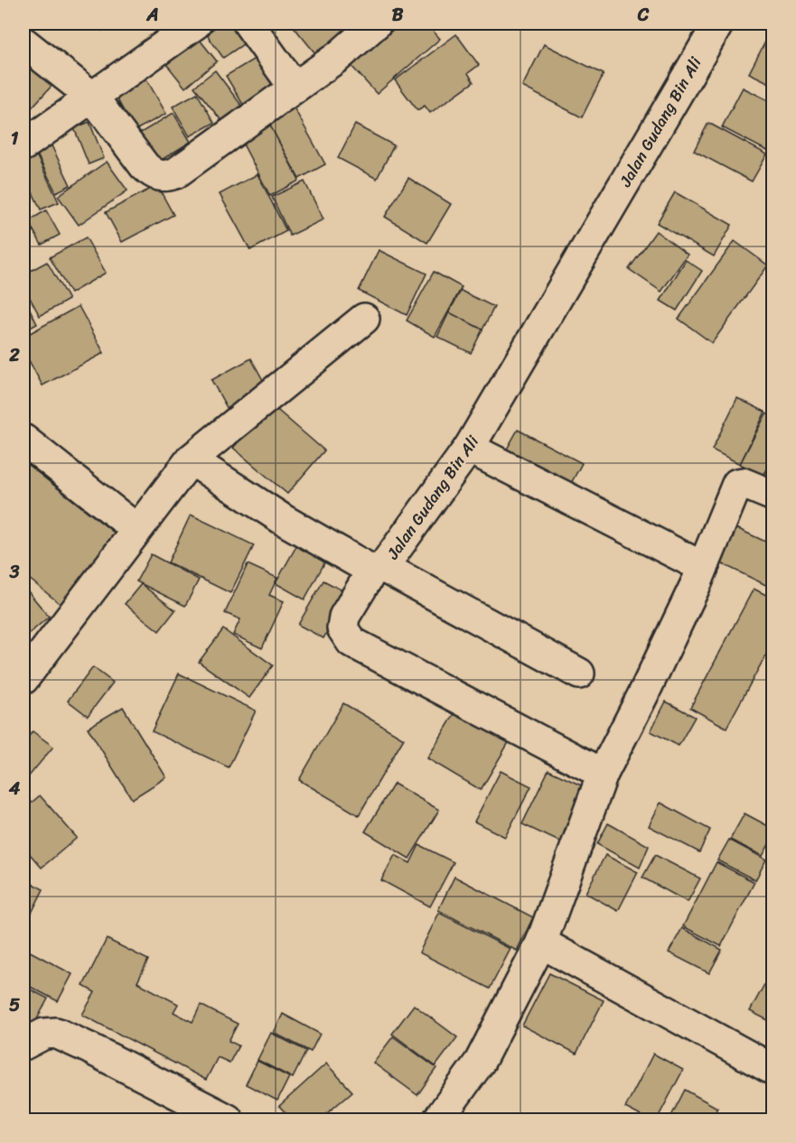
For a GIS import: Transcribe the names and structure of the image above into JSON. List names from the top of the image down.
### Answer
{
  "streets": {
    "street": ["Jalan Gudang Bin Ali"]
  },
  "grid": {
    "columns": ["A", "B", "C"],
    "rows": [
      "1",
      "2",
      "3",
      "4",
      "5"
    ]
  }
}
